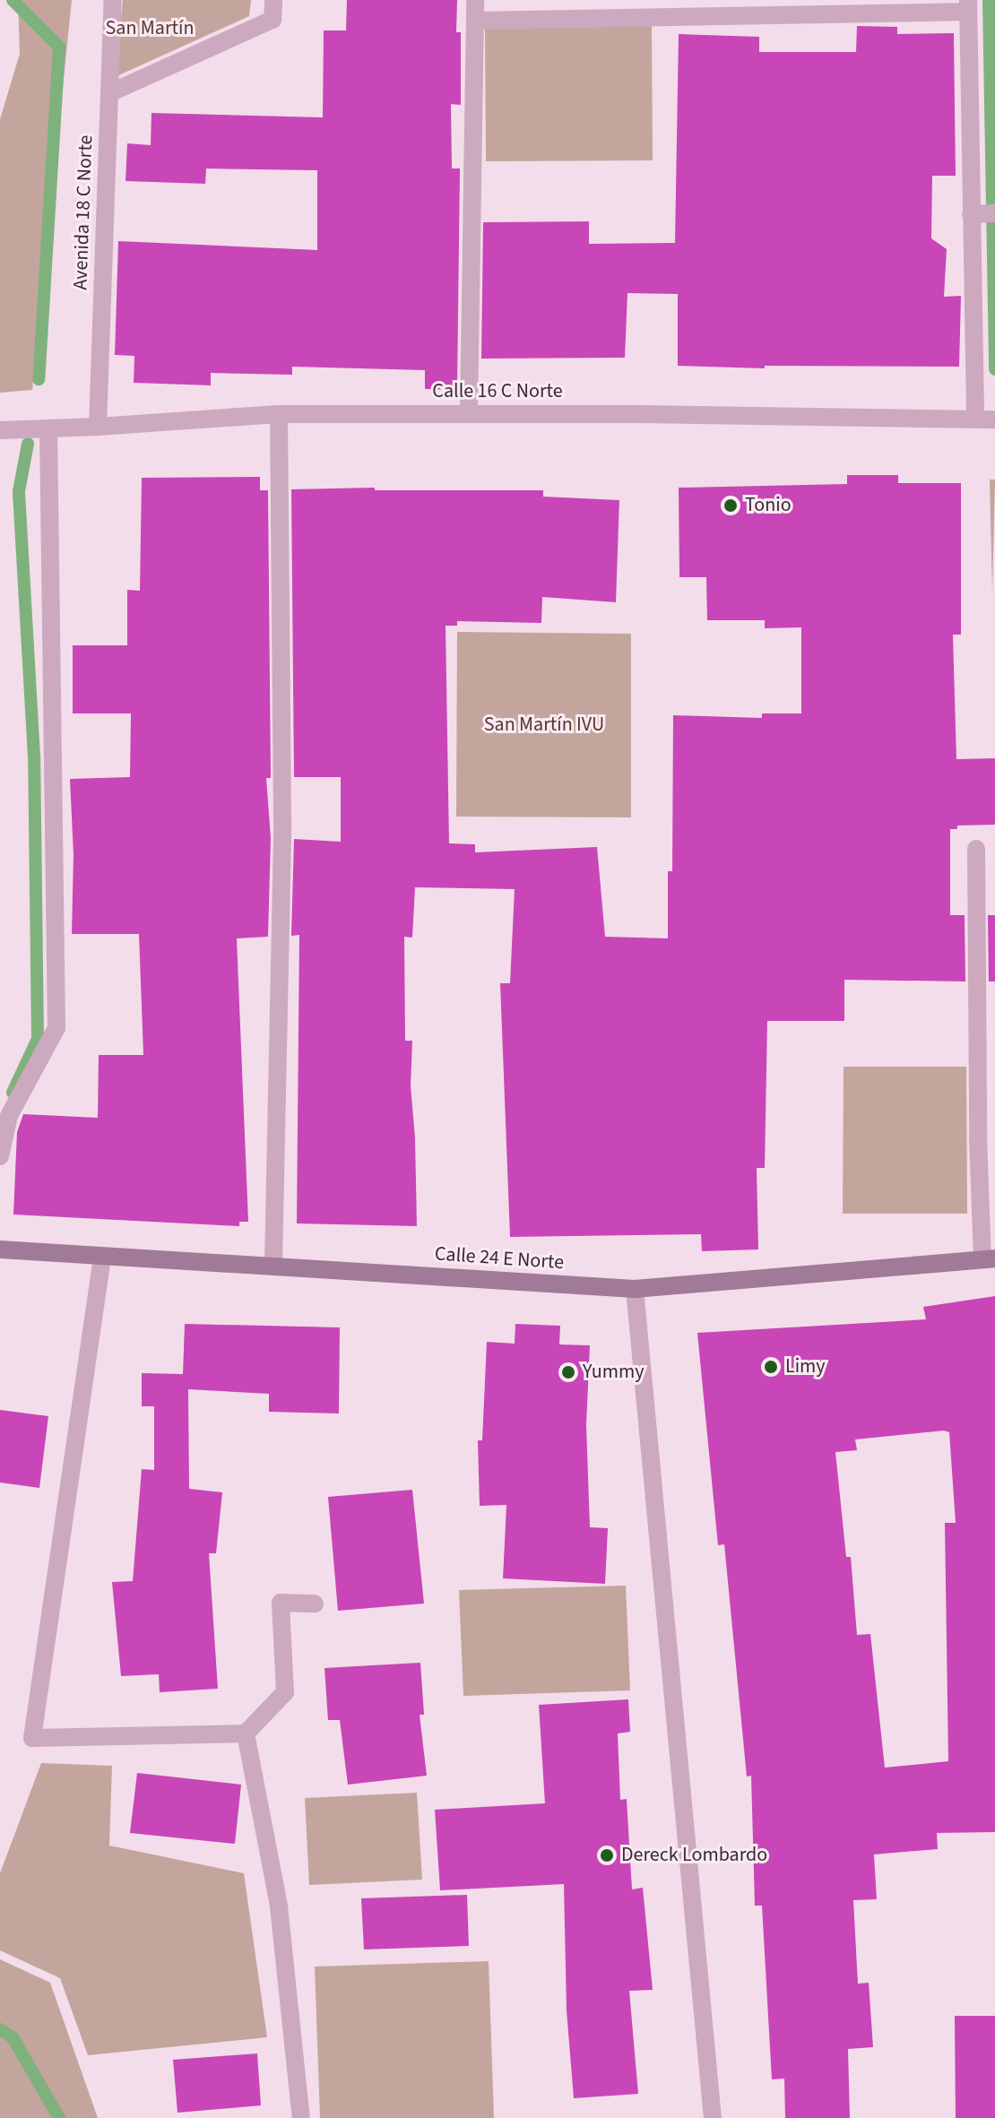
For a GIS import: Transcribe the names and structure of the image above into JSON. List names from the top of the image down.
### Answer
{
  "streets": {
    "main road": ["Calle 24 E Norte"],
    "street": ["Avenida 18 C Norte", "Calle 16 C Norte"]
  },
  "crossings": [
    ["Avenida 18 C Norte", "Calle 16 C Norte"]
  ],
  "parks": ["San Martín", "San Martín IVU"],
  "places": [
    "Tonio",
    "Limy",
    "Yummy",
    "Dereck Lombardo"
  ]
}
